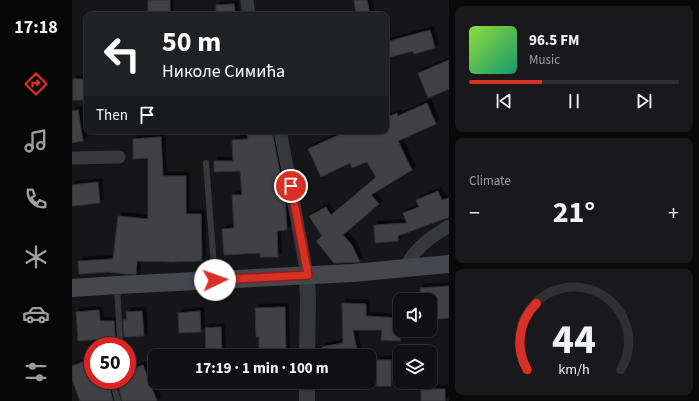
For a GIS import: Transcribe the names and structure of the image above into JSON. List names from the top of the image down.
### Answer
{
  "page": {
    "tabs": "17:18",
    "turn": ["50 m", "Николе Симића"],
    "song": ["96.5 FM", "Music"],
    "then": "Then",
    "tile": "Climate",
    "heat": ["−", "21°", "+"],
    "limit": "50",
    "trip": "17:19 · 1 min · 100 m",
    "gauge": ["44", "km/h"]
  }
}
